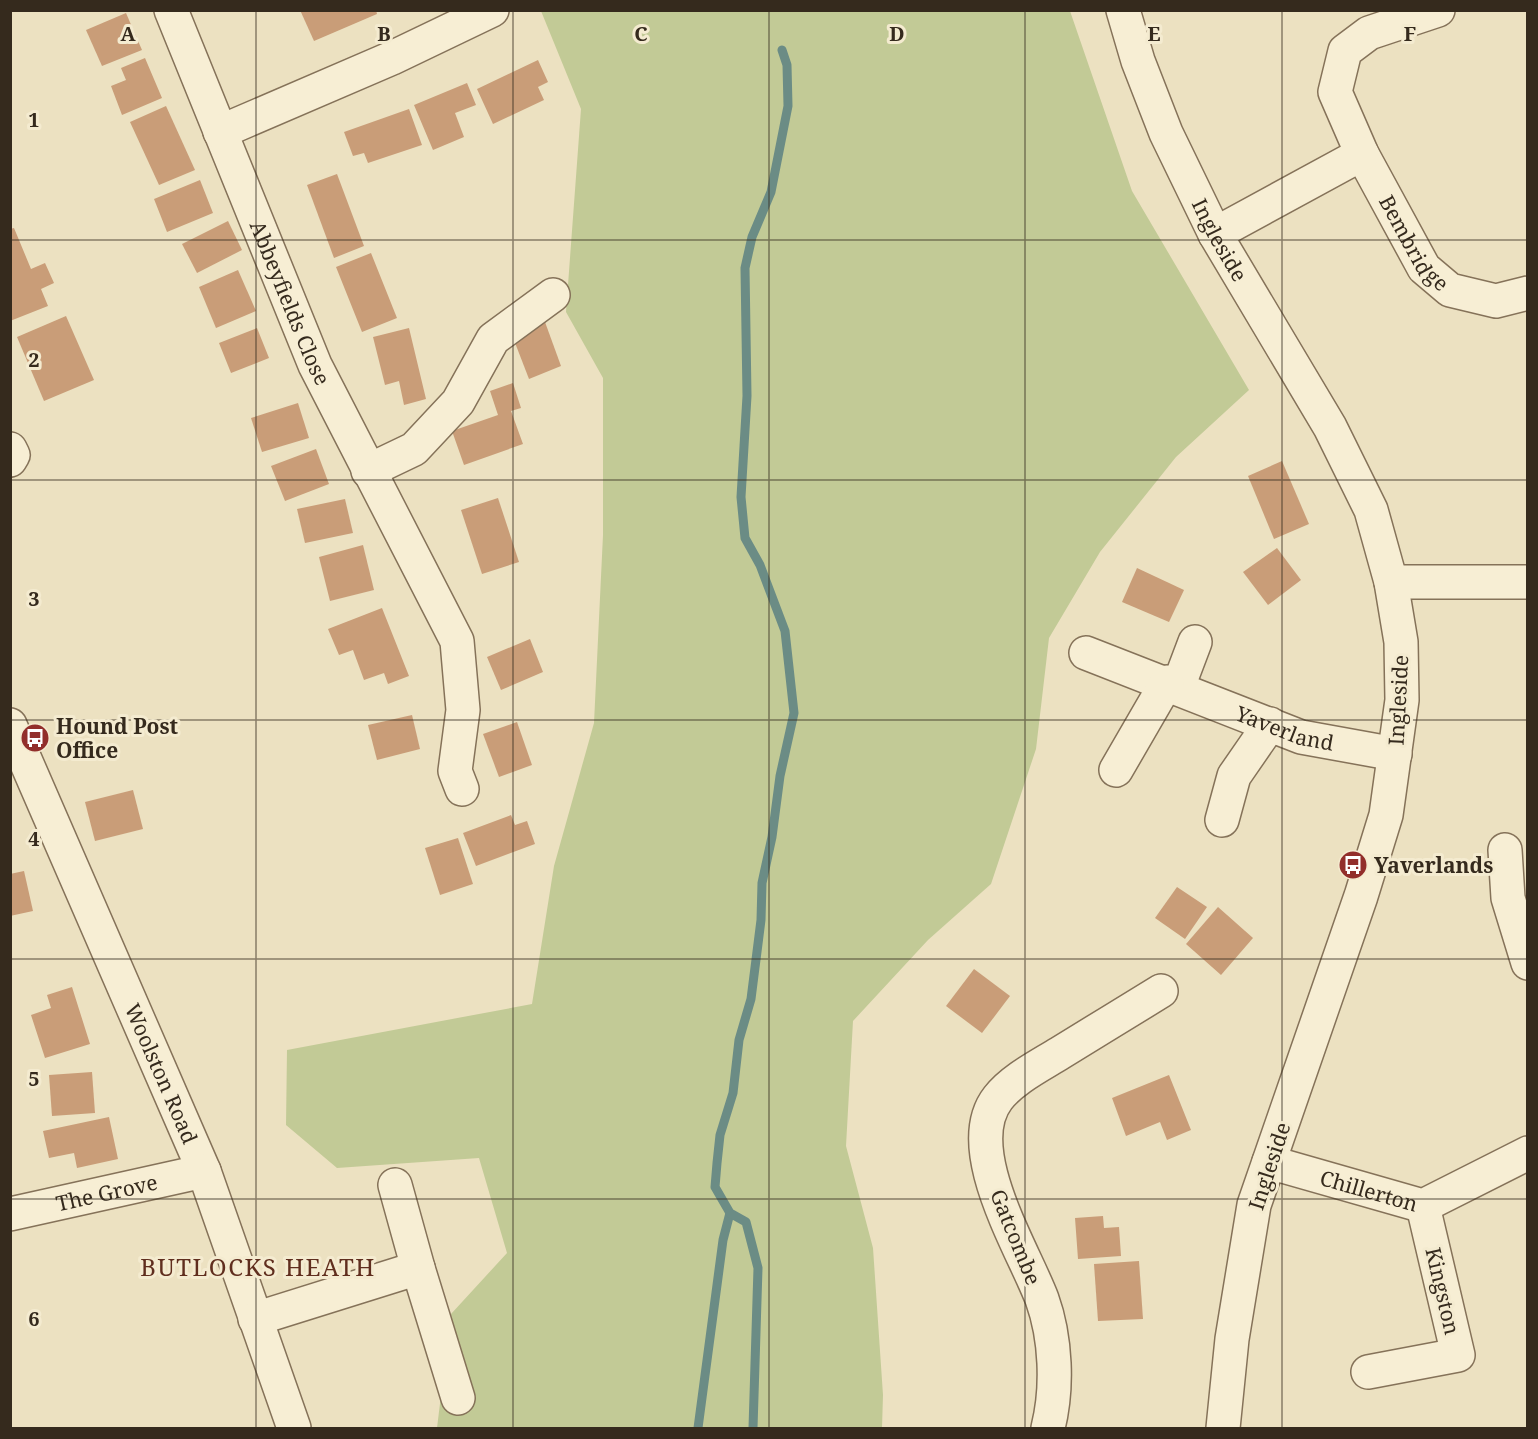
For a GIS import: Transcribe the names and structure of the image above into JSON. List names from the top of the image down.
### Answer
{
  "streets": {
    "street": [
      "Ingleside",
      "Bembridge",
      "Abbeyfields Close",
      "Yaverland",
      "Woolston Road",
      "Chillerton",
      "The Grove",
      "Gatcombe",
      "Kingston"
    ]
  },
  "crossings": [
    ["Ingleside", "Yaverland"],
    ["Ingleside", "Chillerton"],
    ["Woolston Road", "The Grove"],
    ["Chillerton", "Kingston"]
  ],
  "districts": ["BUTLOCKS HEATH"],
  "places": {
    "bus stop": ["Hound Post Office", "Yaverlands"]
  },
  "grid": {
    "columns": [
      "A",
      "B",
      "C",
      "D",
      "E",
      "F"
    ],
    "rows": [
      "1",
      "2",
      "3",
      "4",
      "5",
      "6"
    ]
  }
}
